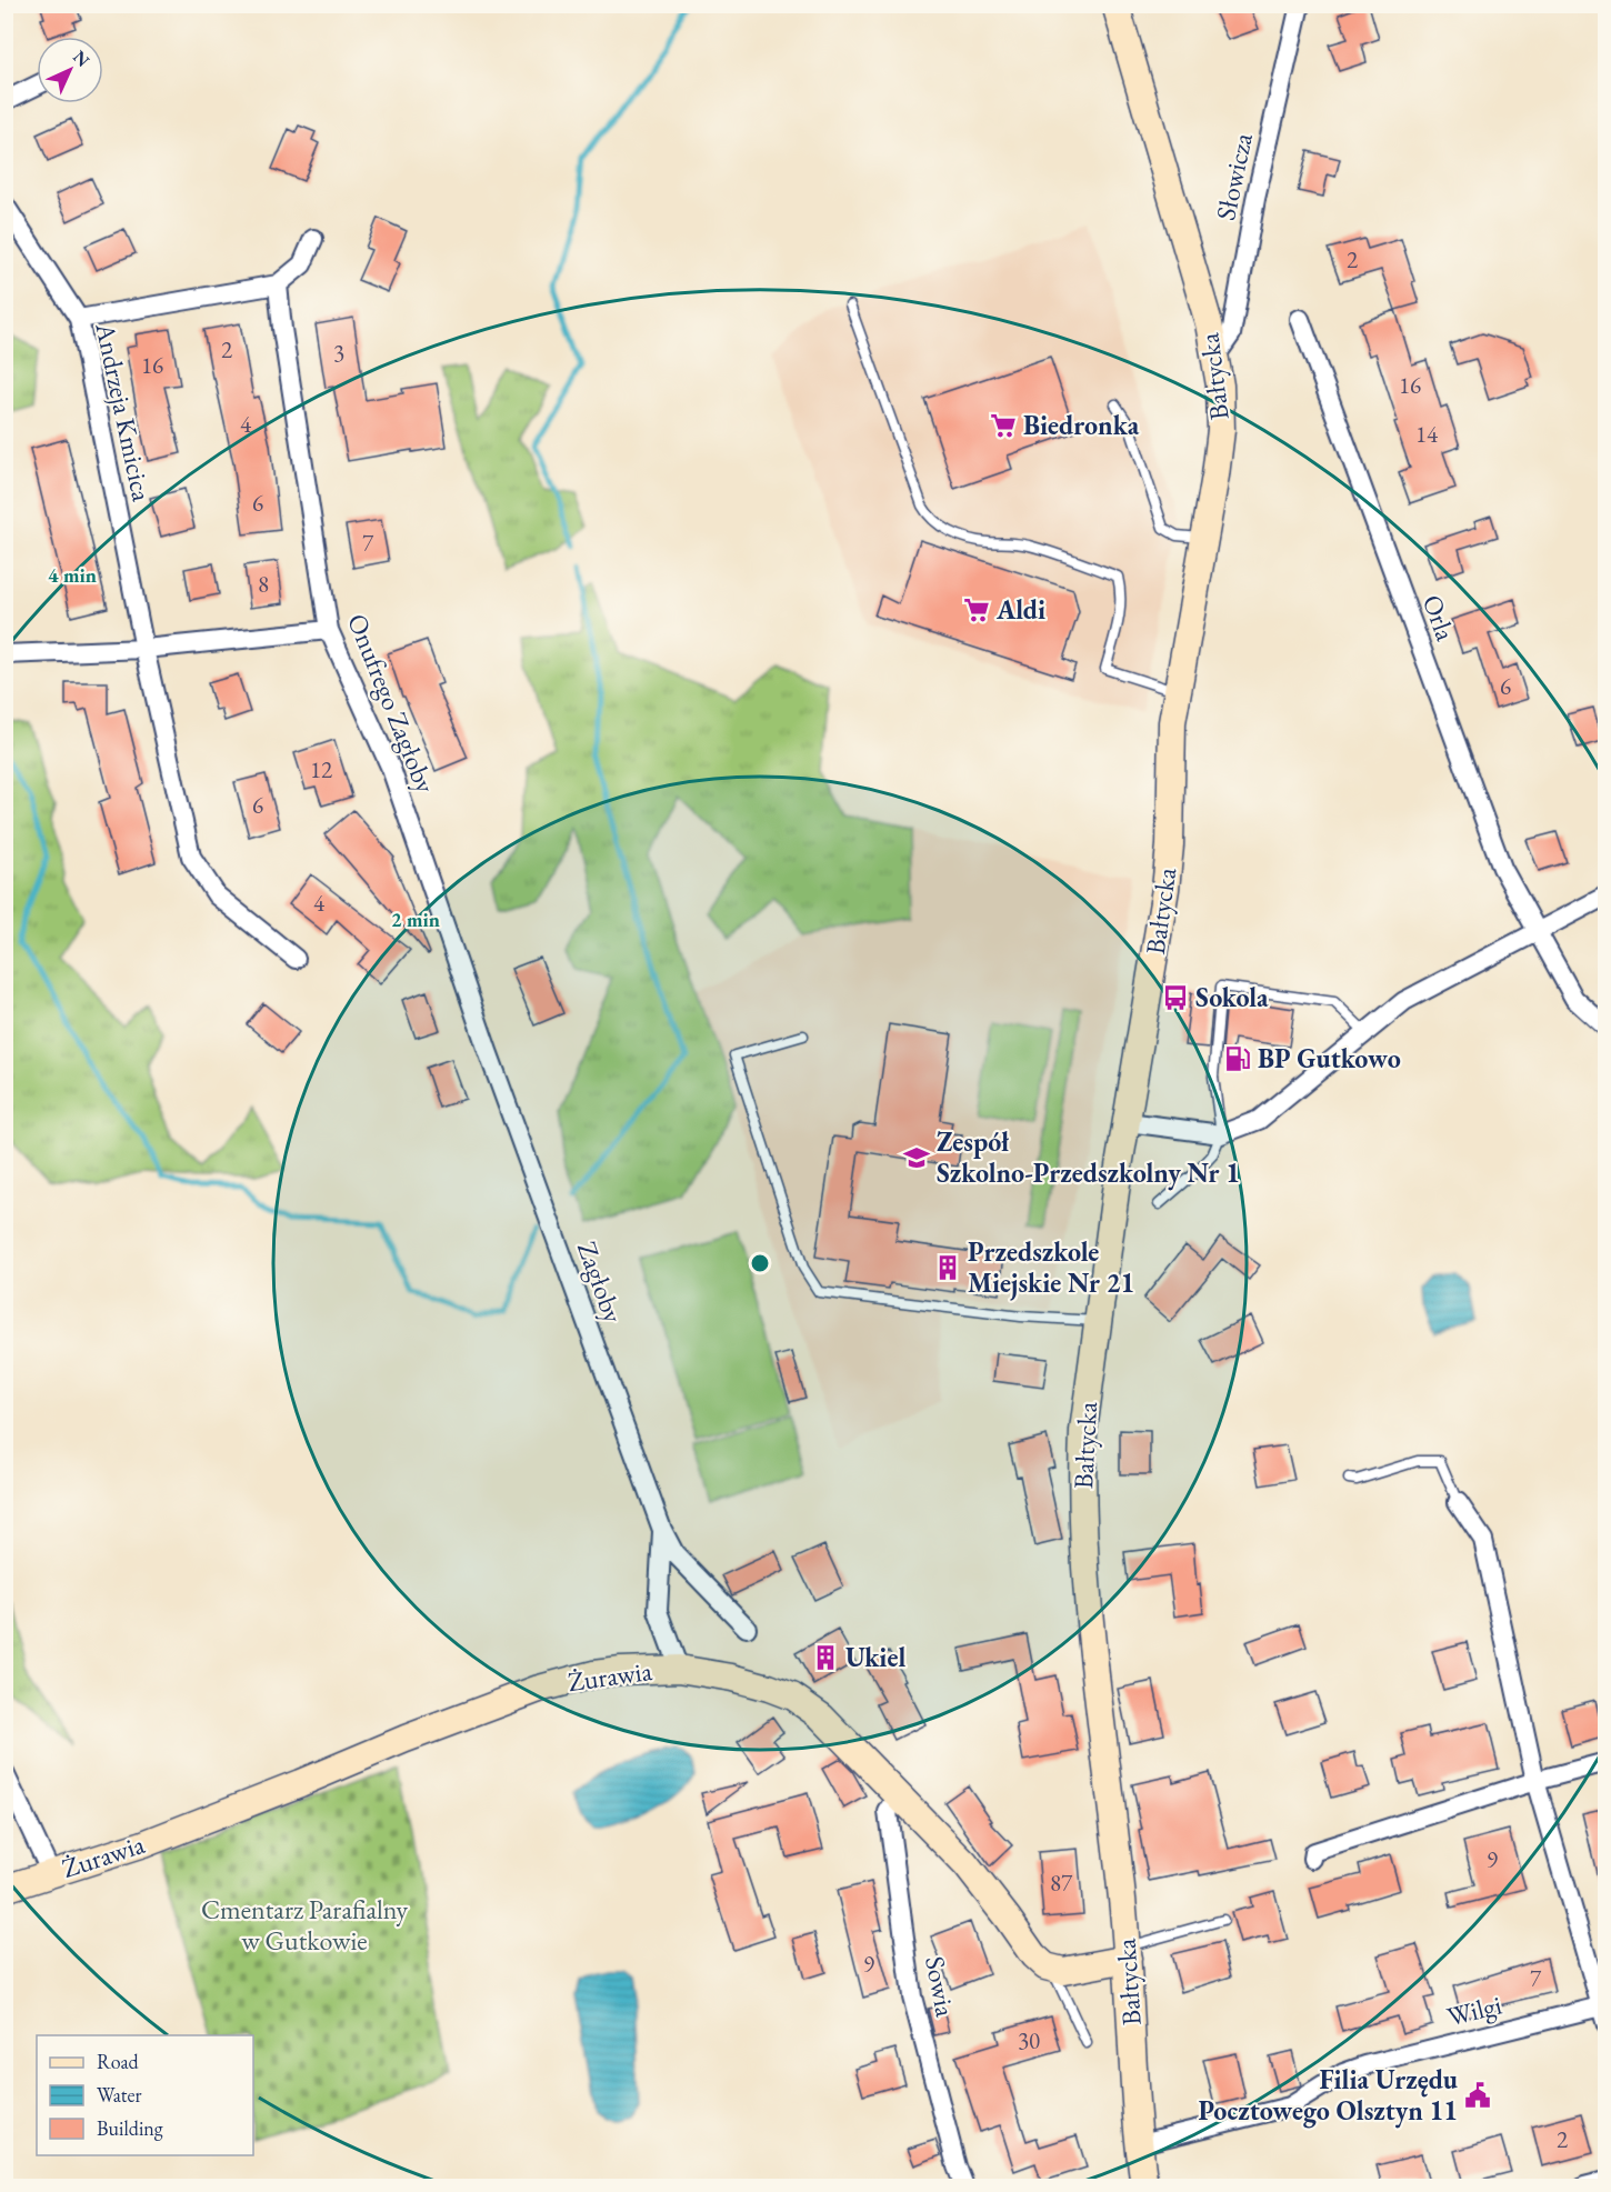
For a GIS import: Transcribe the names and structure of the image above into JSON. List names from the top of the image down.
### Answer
{
  "streets": {
    "main road": ["Bałtycka", "Żurawia"],
    "street": [
      "Słowicza",
      "Andrzeja Kmicica",
      "Orla",
      "Onufrego Zagłoby",
      "Zagłoby",
      "Sowia",
      "Wilgi"
    ]
  },
  "crossings": [
    ["Słowicza", "Bałtycka"],
    ["Bałtycka", "Wilgi"],
    ["Onufrego Zagłoby", "Zagłoby"],
    ["Zagłoby", "Żurawia"],
    ["Żurawia", "Sowia"]
  ],
  "parks": ["Cmentarz Parafialny w Gutkowie"],
  "places": {
    "supermarket": ["Biedronka", "Aldi"],
    "bus stop": ["Sokola"],
    "fuel station": ["BP Gutkowo"],
    "school or university": ["Zespół Szkolno-Przedszkolny Nr 1"],
    "building": ["Przedszkole Miejskie Nr 21", "Ukiel"],
    "public building": ["Filia Urzędu Pocztowego Olsztyn 11"]
  },
  "house_numbers": [
    "2",
    "2",
    "3",
    "16",
    "16",
    "4",
    "14",
    "6",
    "7",
    "8",
    "6",
    "12",
    "6",
    "4",
    "9",
    "87",
    "9",
    "7",
    "30",
    "2"
  ],
  "legend": ["Road", "Water", "Building"],
  "north": "top right",
  "rings": ["4 min", "2 min"]
}
